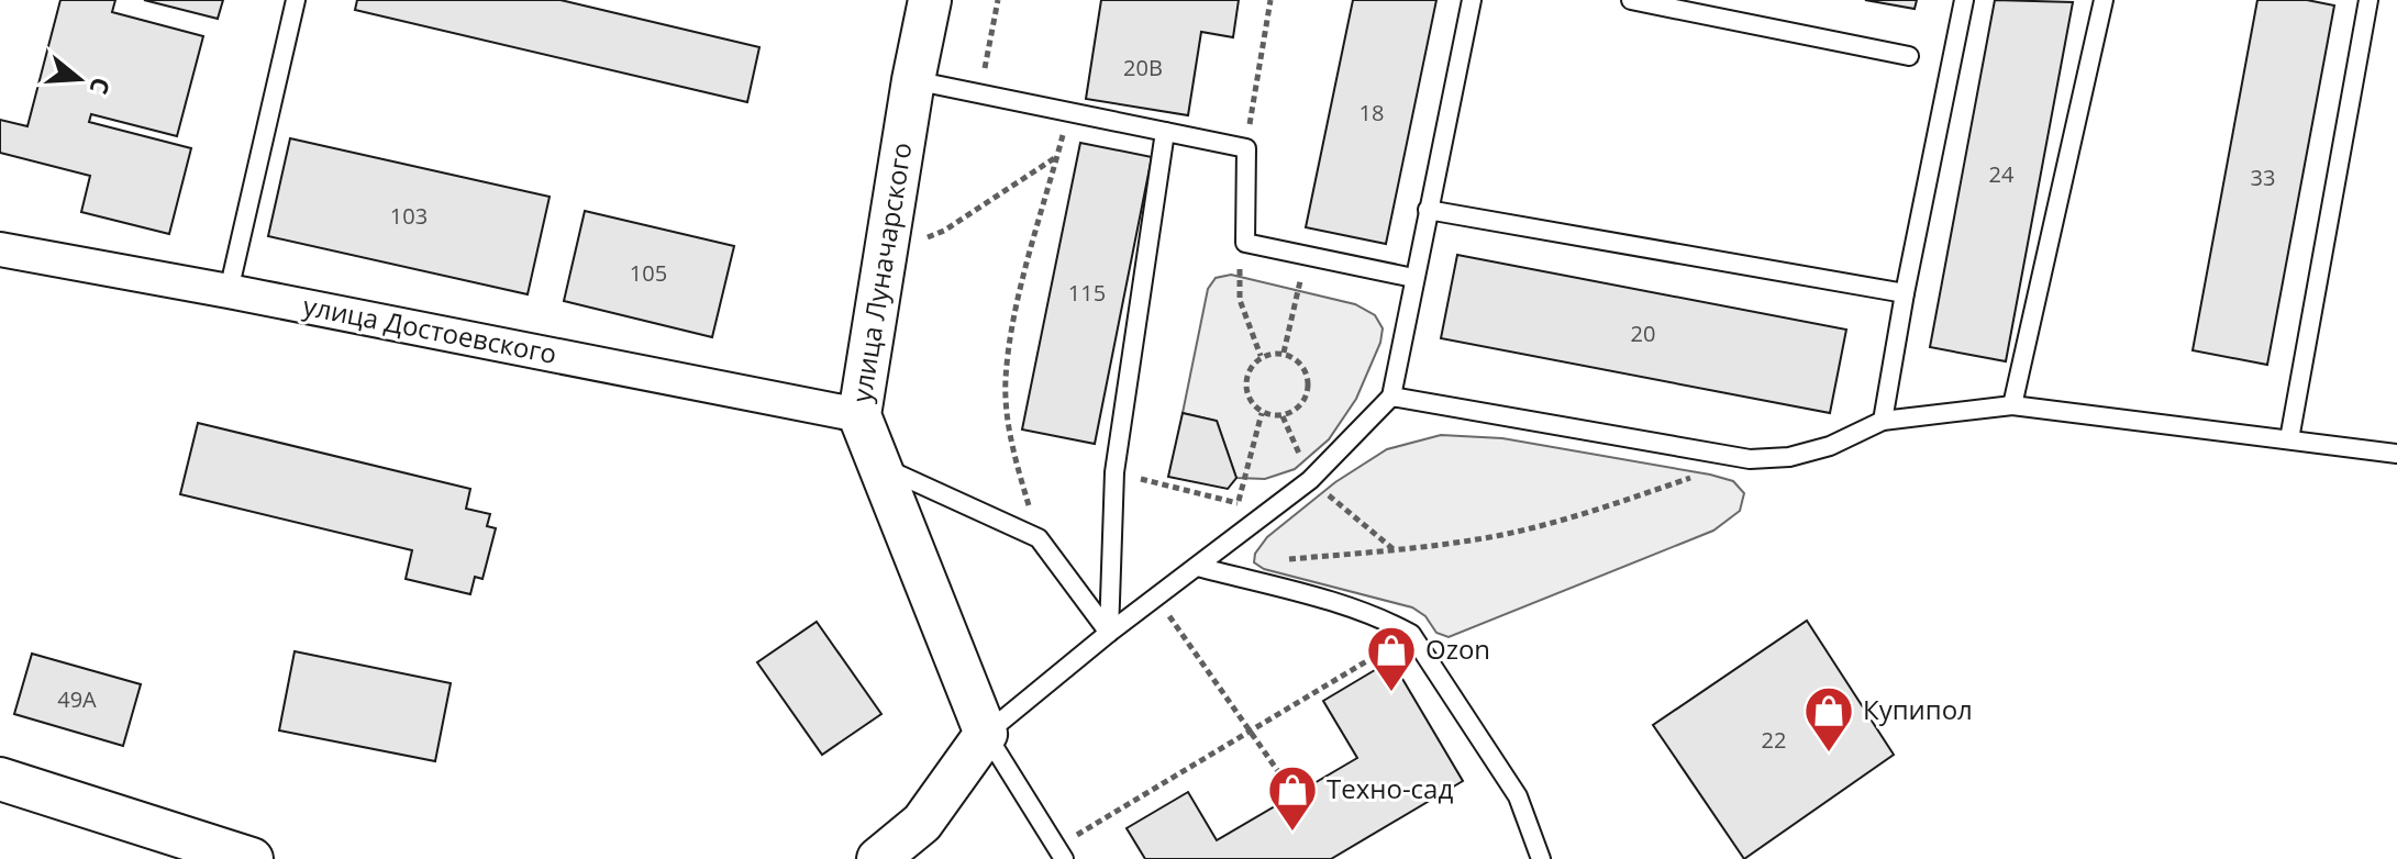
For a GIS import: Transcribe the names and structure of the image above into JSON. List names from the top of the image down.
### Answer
{
  "streets": {
    "street": ["улица Луначарского", "улица Достоевского"]
  },
  "crossings": [
    ["улица Луначарского", "улица Достоевского"]
  ],
  "places": {
    "shop": ["Ozon", "Купипол", "Техно-сад"]
  },
  "house_numbers": [
    "20В",
    "18",
    "24",
    "33",
    "103",
    "105",
    "115",
    "20",
    "49А",
    "22"
  ],
  "north": "right"
}
